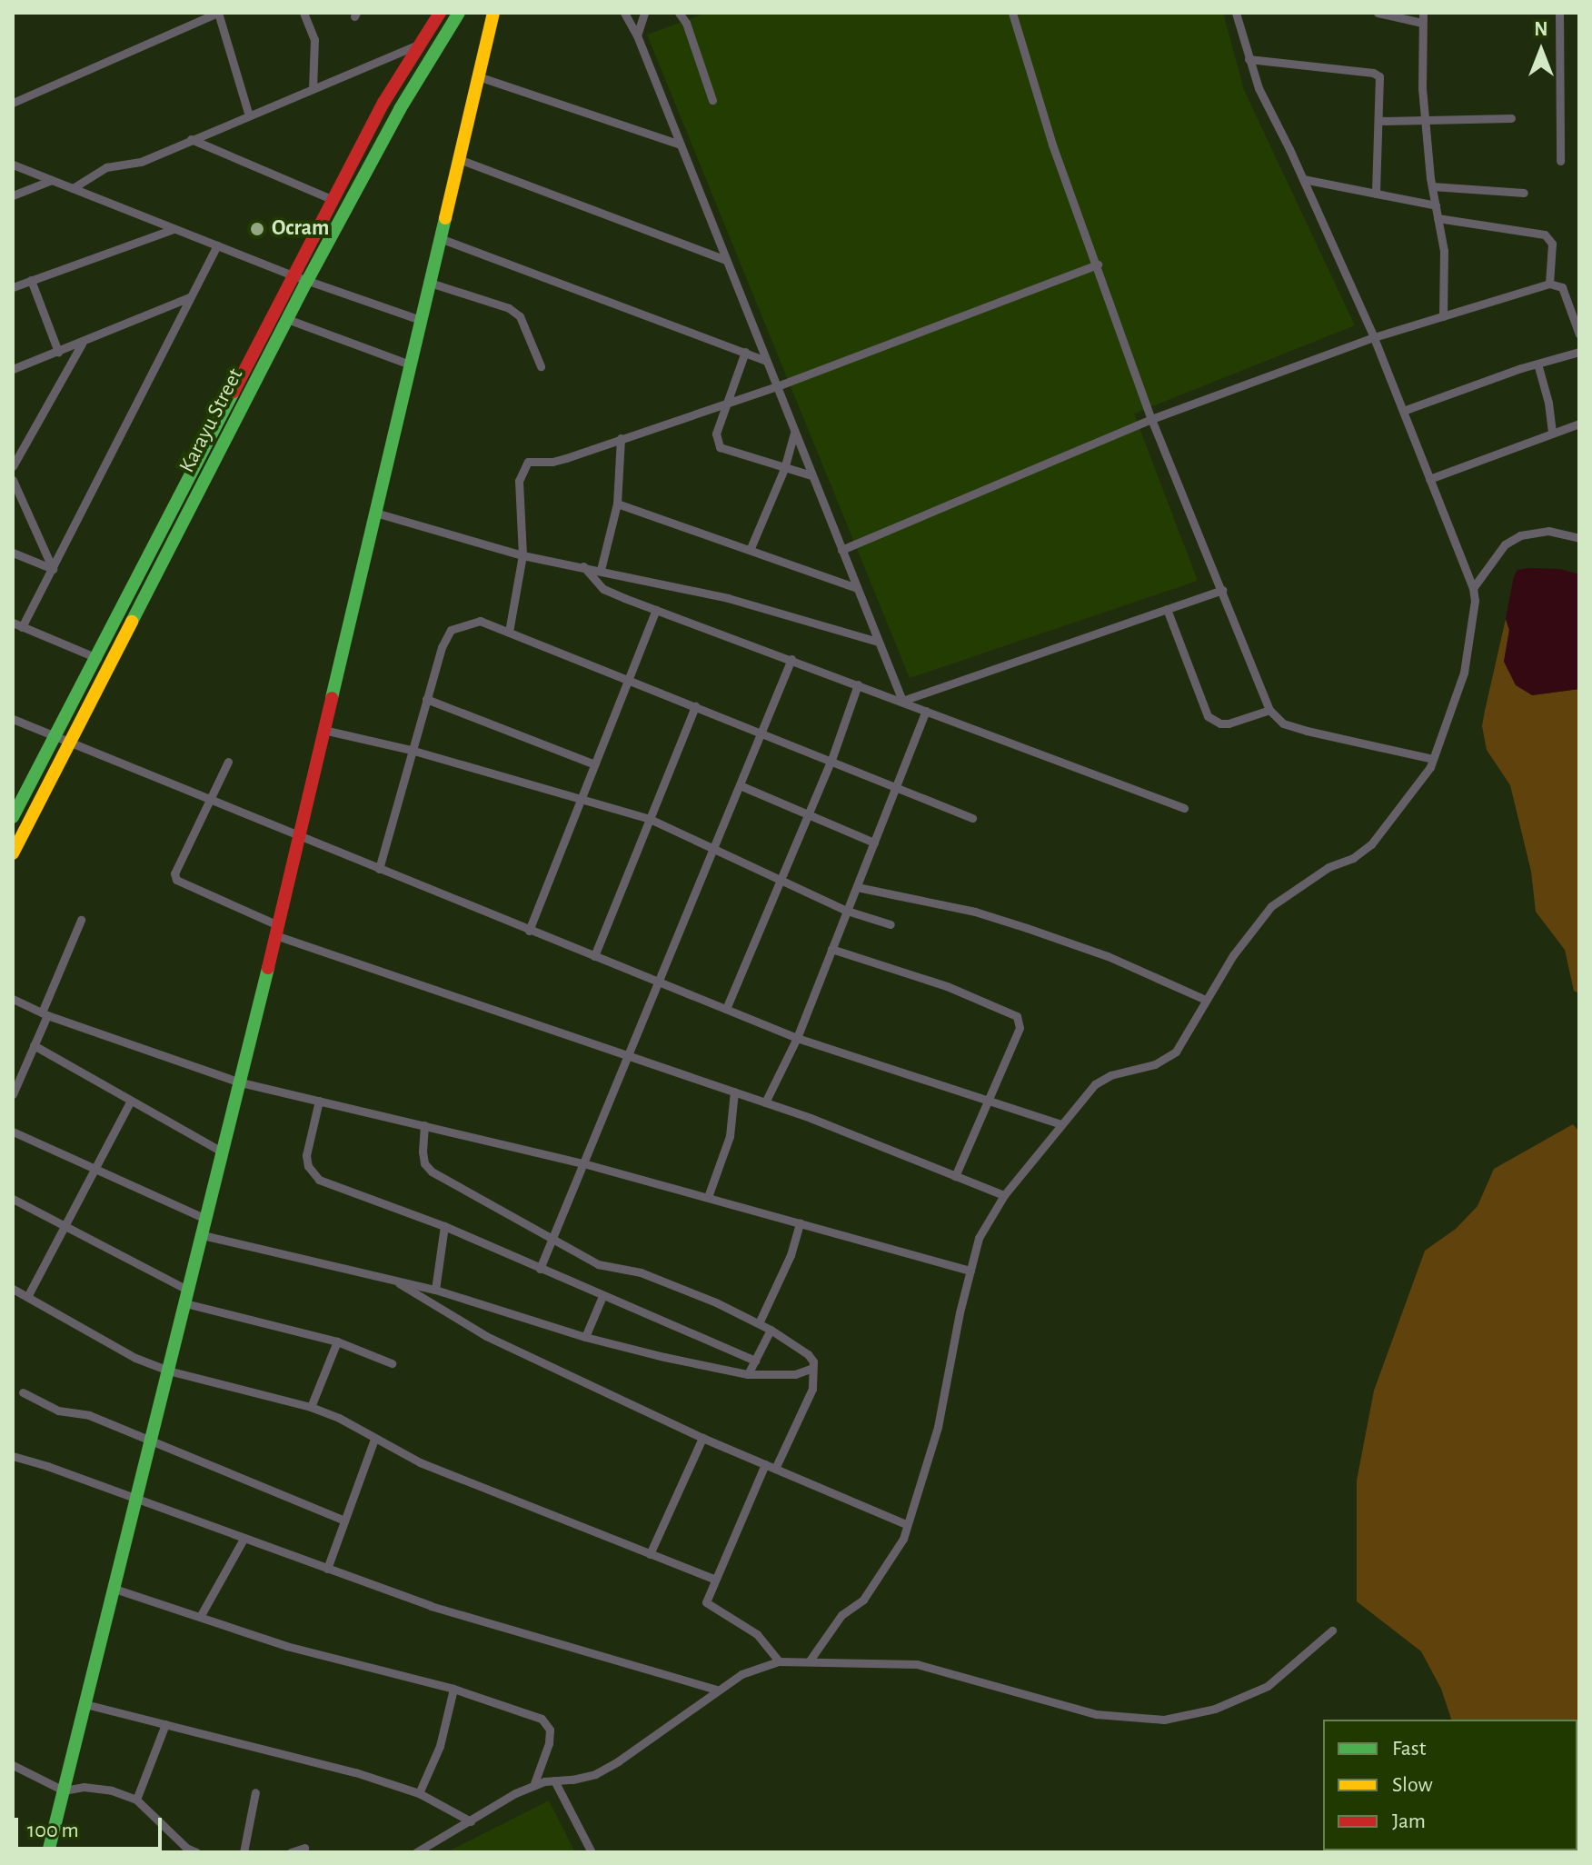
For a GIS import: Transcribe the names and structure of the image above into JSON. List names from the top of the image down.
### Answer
{
  "streets": {
    "street": ["Karayu Street"]
  },
  "places": ["Ocram"],
  "legend": ["Fast", "Slow", "Jam"],
  "scale_bar": "100 m",
  "north": "top"
}
